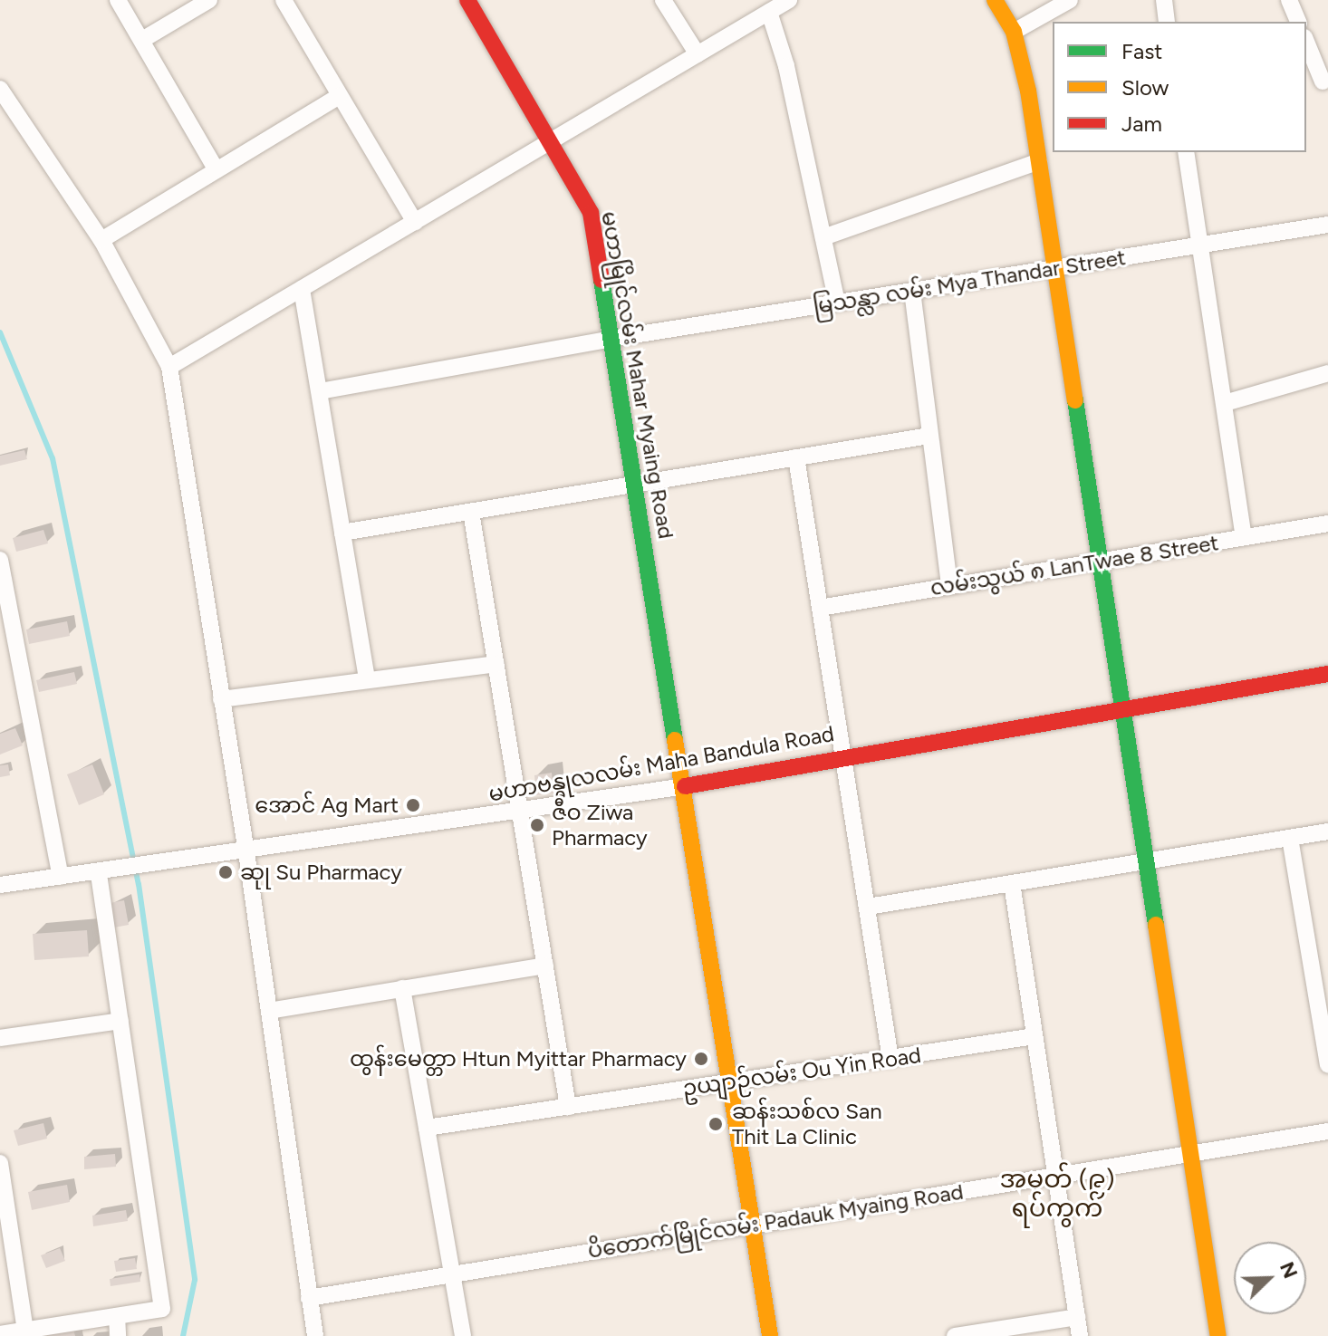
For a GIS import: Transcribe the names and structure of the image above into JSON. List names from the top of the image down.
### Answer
{
  "streets": {
    "street": [
      "မြသန္လာ လမ်း Mya Thandar Street",
      "မဟာမြိုင်လမ်း Mahar Myaing Road",
      "လမ်းသွယ် ၈ LanTwae 8 Street",
      "မဟာဗန္ဓုလလမ်း Maha Bandula Road",
      "ဥယျာဉ်လမ်း Ou Yin Road",
      "ပိတောက်မြိုင်လမ်း Padauk Myaing Road"
    ]
  },
  "crossings": [
    ["မြသန္လာ လမ်း Mya Thandar Street", "မဟာမြိုင်လမ်း Mahar Myaing Road"],
    ["မဟာမြိုင်လမ်း Mahar Myaing Road", "မဟာဗန္ဓုလလမ်း Maha Bandula Road"],
    ["မဟာမြိုင်လမ်း Mahar Myaing Road", "ဥယျာဉ်လမ်း Ou Yin Road"],
    ["မဟာမြိုင်လမ်း Mahar Myaing Road", "ပိတောက်မြိုင်လမ်း Padauk Myaing Road"]
  ],
  "districts": ["အမှတ် (၉) ရပ်ကွက်"],
  "places": [
    "အောင် Ag Mart",
    "ဇီဝ Ziwa Pharmacy",
    "ဆုု Su Pharmacy",
    "ထွန်းမေတ္တာ Htun Myittar Pharmacy",
    "ဆန်းသစ်လ San Thit La Clinic"
  ],
  "legend": ["Fast", "Slow", "Jam"],
  "north": "top right"
}
